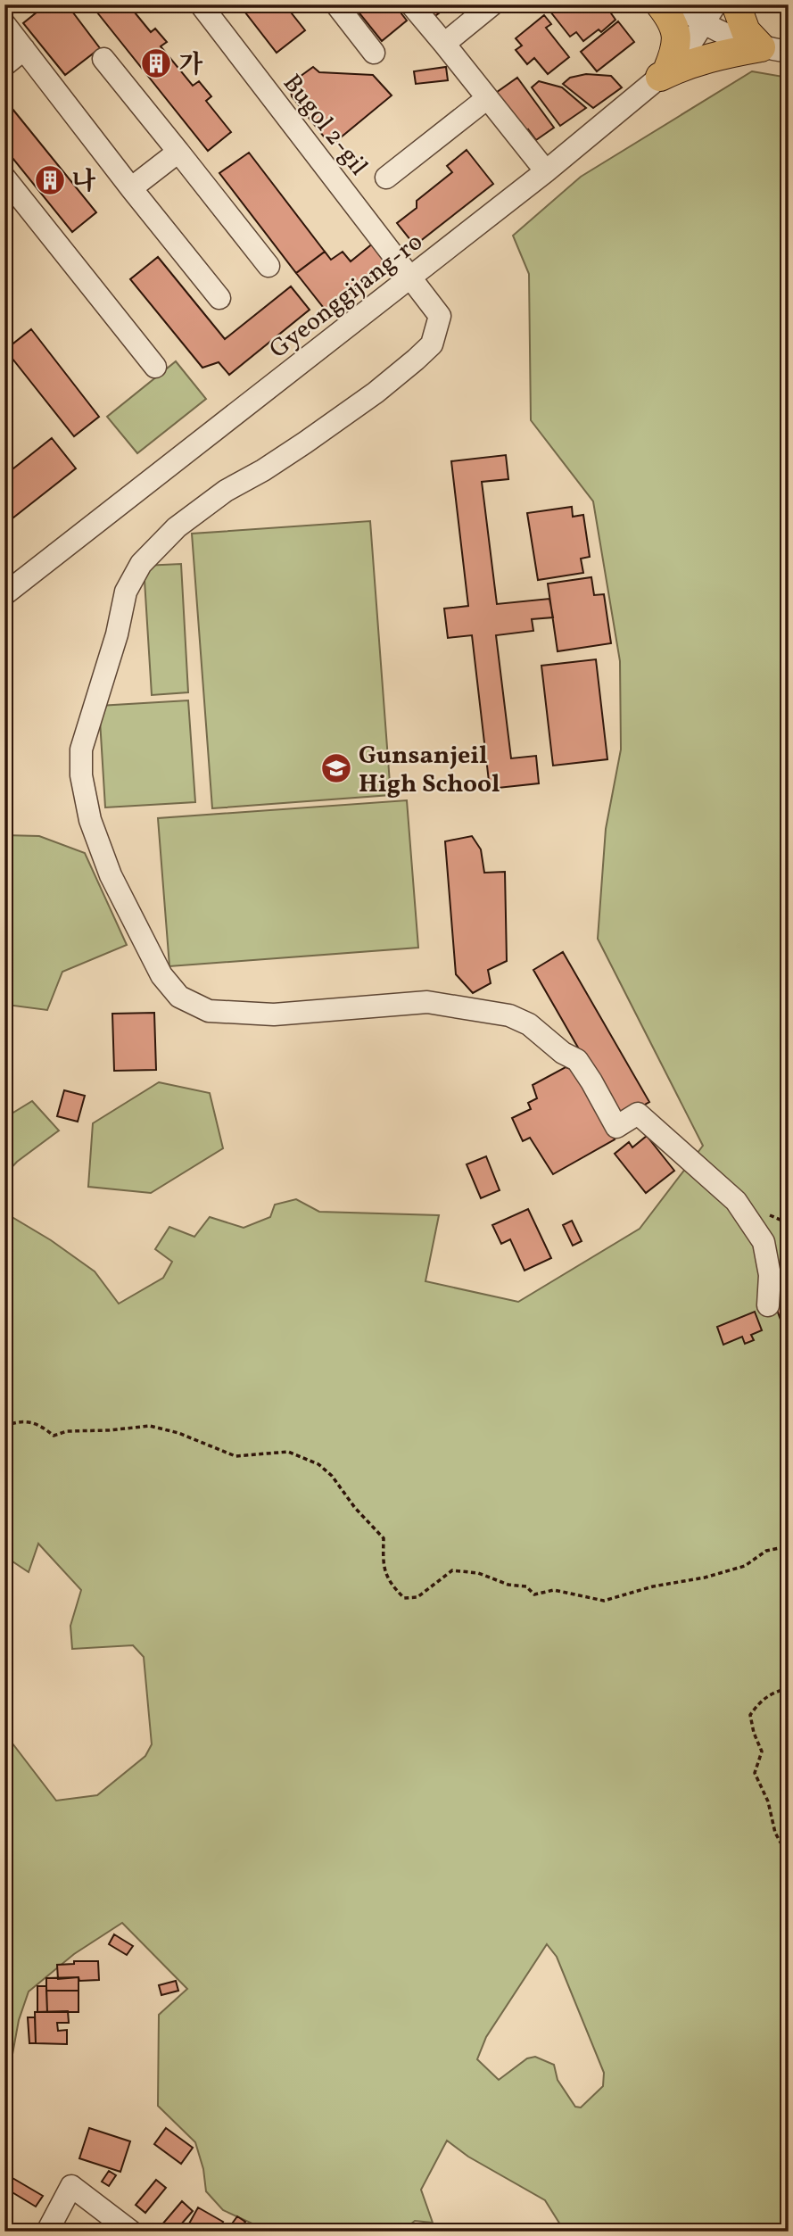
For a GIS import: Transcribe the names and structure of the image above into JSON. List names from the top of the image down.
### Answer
{
  "streets": {
    "street": ["Bugol 2-gil", "Gyeonggijang-ro"]
  },
  "crossings": [
    ["Bugol 2-gil", "Gyeonggijang-ro"]
  ],
  "places": {
    "building": ["가", "나"],
    "school or university": ["Gunsanjeil High School"]
  }
}
